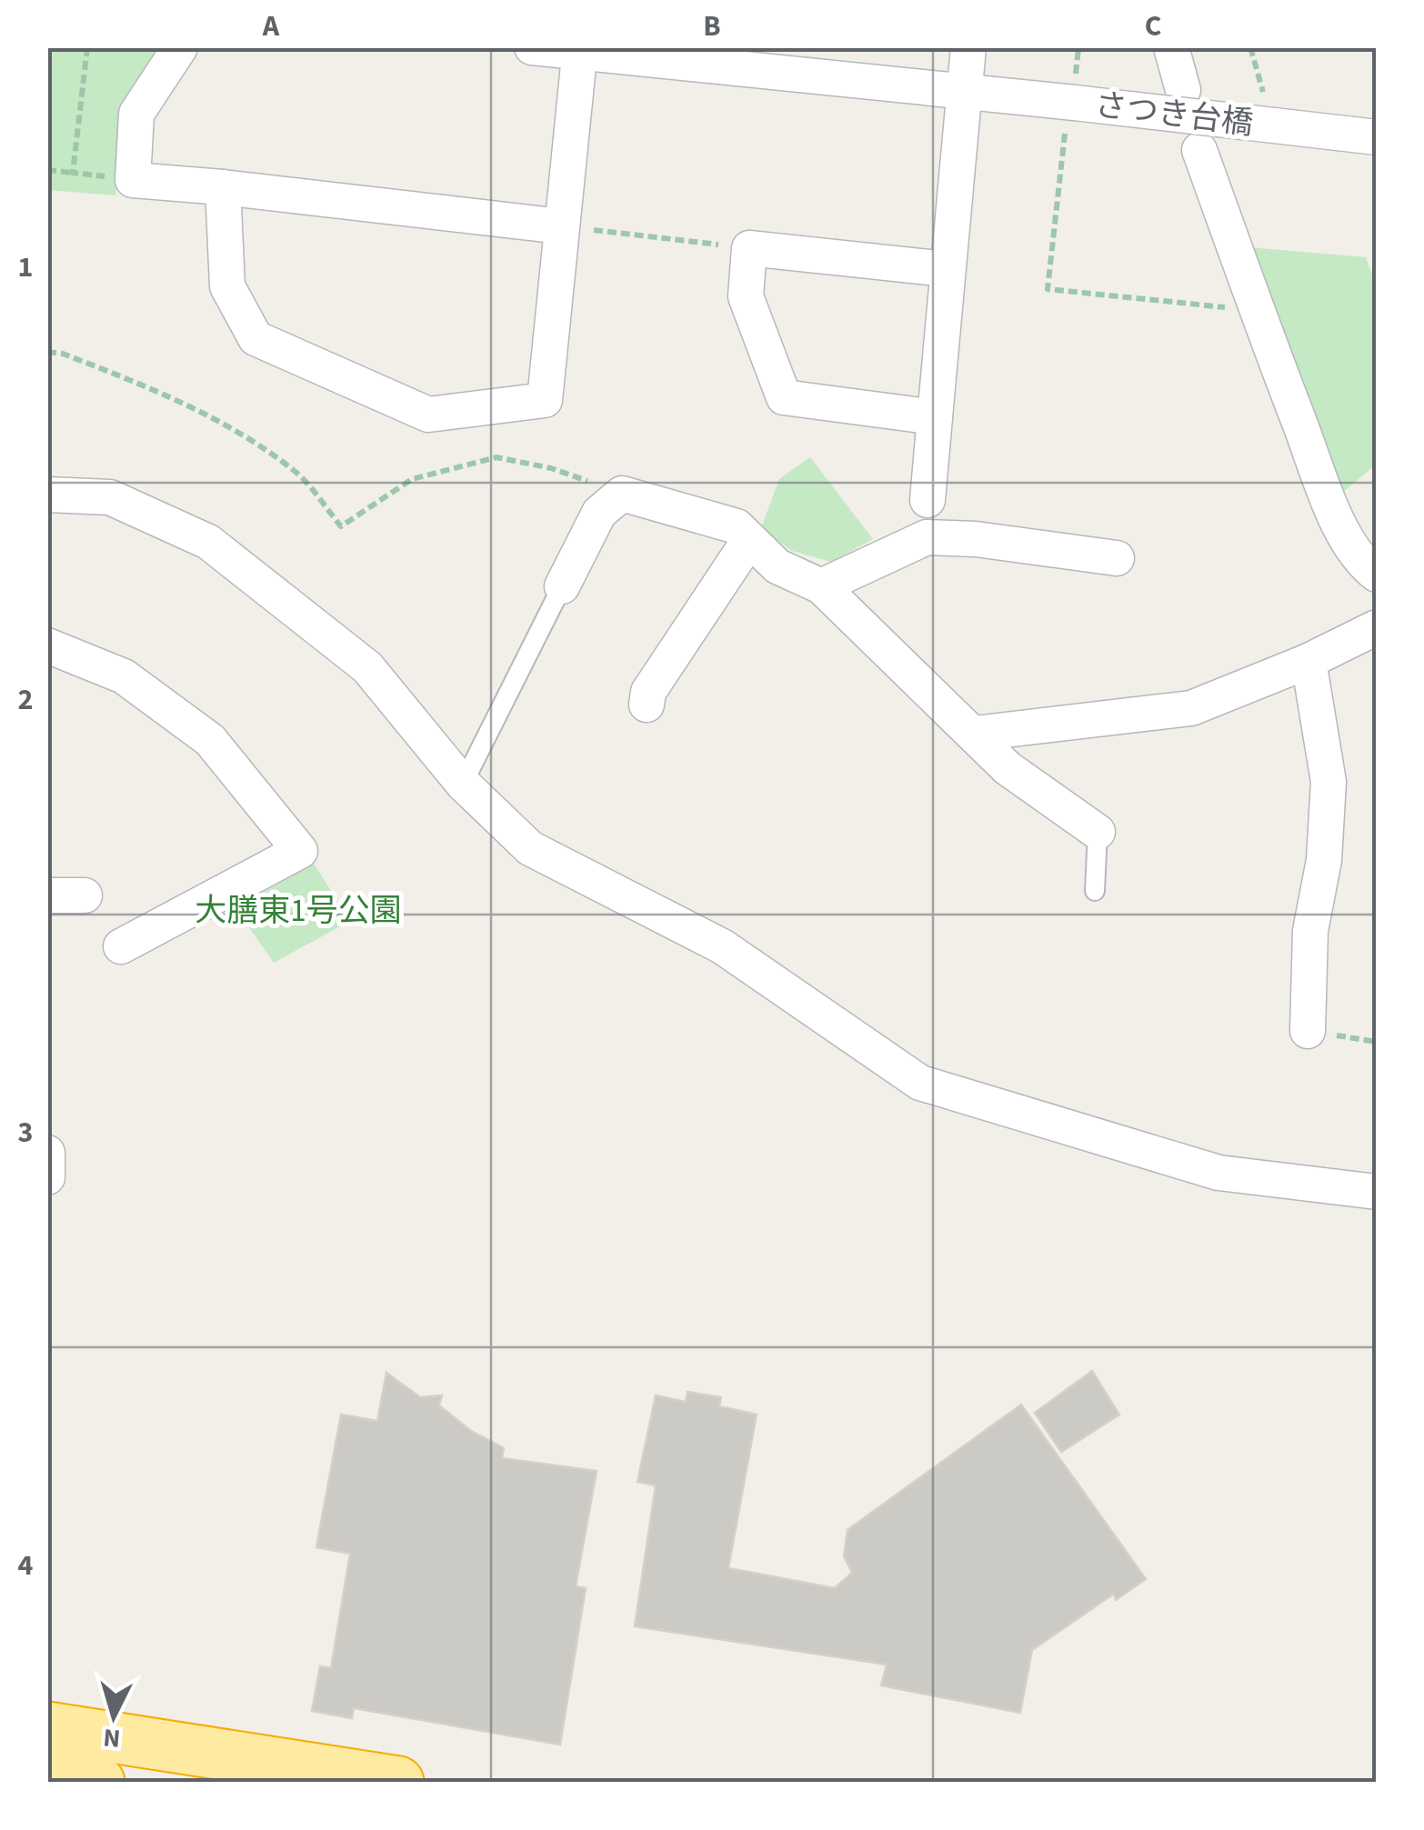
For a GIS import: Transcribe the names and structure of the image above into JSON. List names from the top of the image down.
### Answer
{
  "streets": {
    "street": ["さつき台橋"]
  },
  "parks": ["大膳東1号公園"],
  "north": "bottom",
  "grid": {
    "columns": ["A", "B", "C"],
    "rows": [
      "1",
      "2",
      "3",
      "4"
    ]
  }
}
